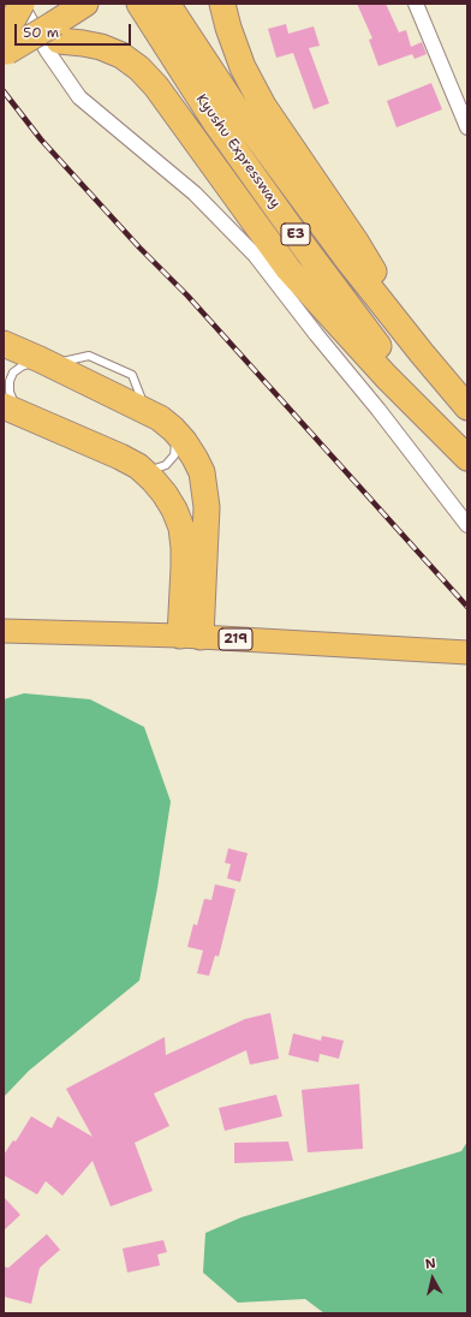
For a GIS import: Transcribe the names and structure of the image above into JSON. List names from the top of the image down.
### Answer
{
  "streets": {
    "highway": ["Kyushu Expressway", "E3", "219"]
  },
  "scale_bar": "50 m",
  "north": "top"
}
